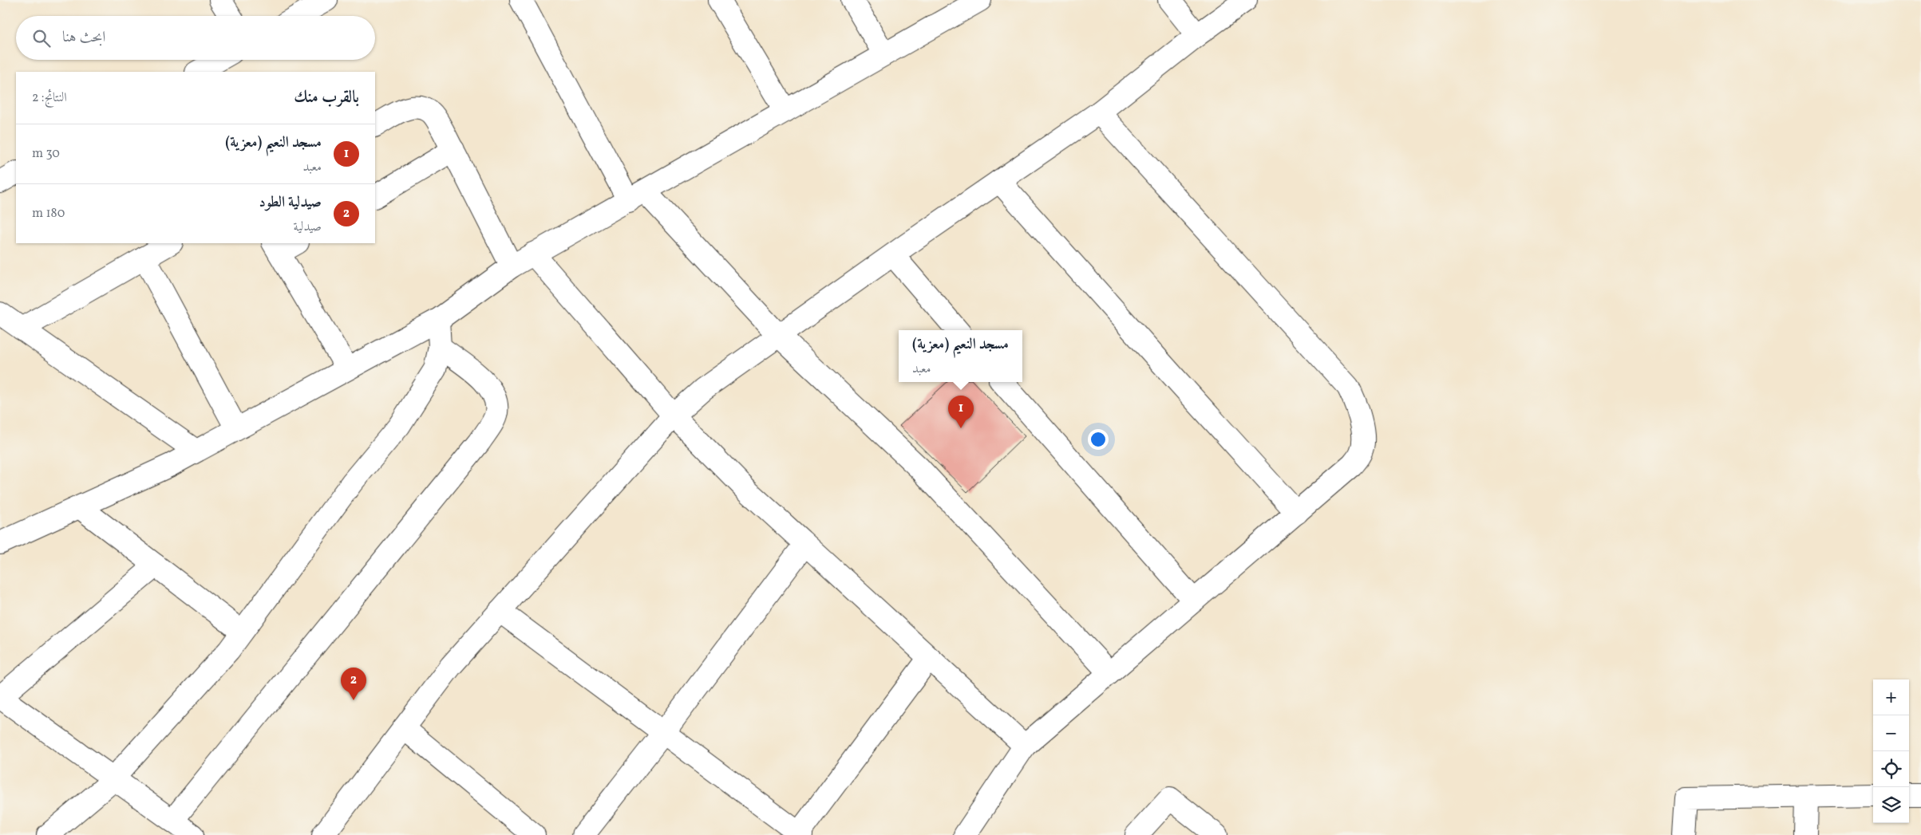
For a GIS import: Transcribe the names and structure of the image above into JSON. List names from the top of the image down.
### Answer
{
  "page": {
    "search": "ابحث هنا",
    "heading": ["بالقرب منك", "النتائج: 2"],
    "list": [
      {
        "mark": "1",
        "name": "مسجد النعيم (معزية)",
        "note": "معبد",
        "value": "30 m"
      },
      {
        "mark": "2",
        "name": "صيدلية الطود",
        "note": "صيدلية",
        "value": "180 m"
      }
    ],
    "popup": ["مسجد النعيم (معزية)", "معبد"],
    "pins": ["1", "2"],
    "map_buttons": ["+", "−"]
  }
}
